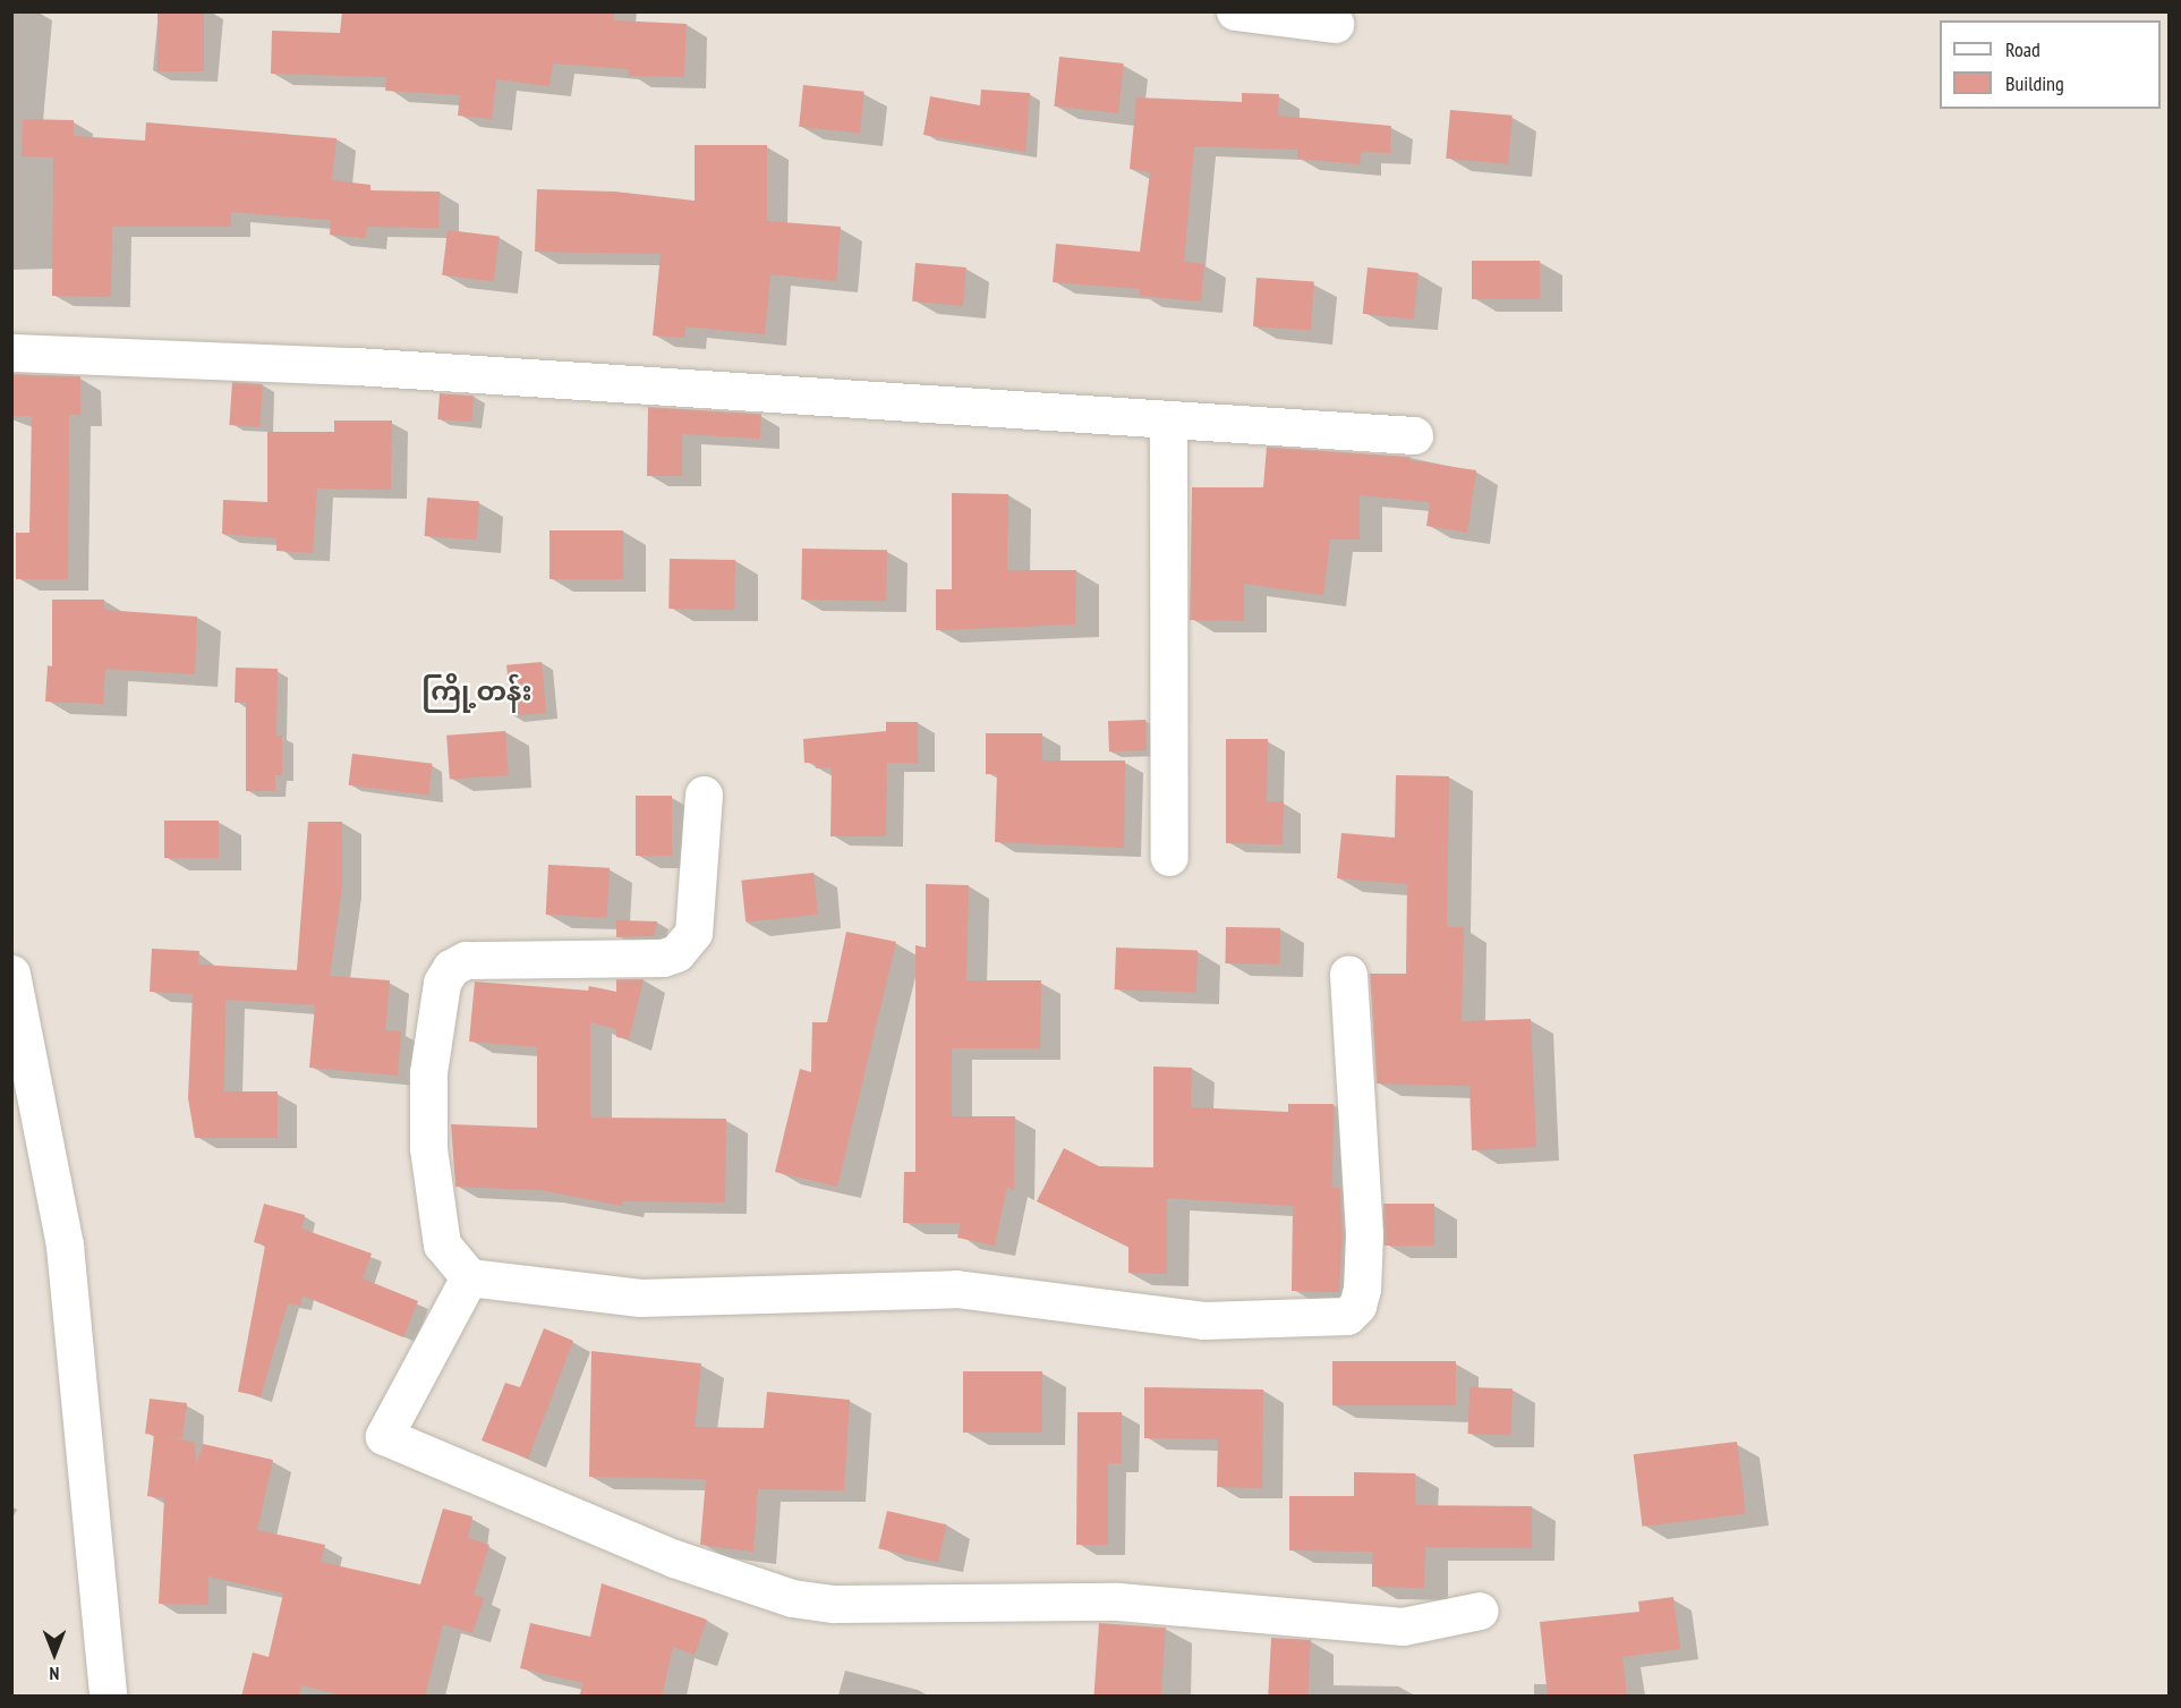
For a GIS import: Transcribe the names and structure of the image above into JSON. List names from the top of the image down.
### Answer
{
  "districts": ["ကြို့တန်း"],
  "legend": ["Road", "Building"],
  "north": "bottom"
}
